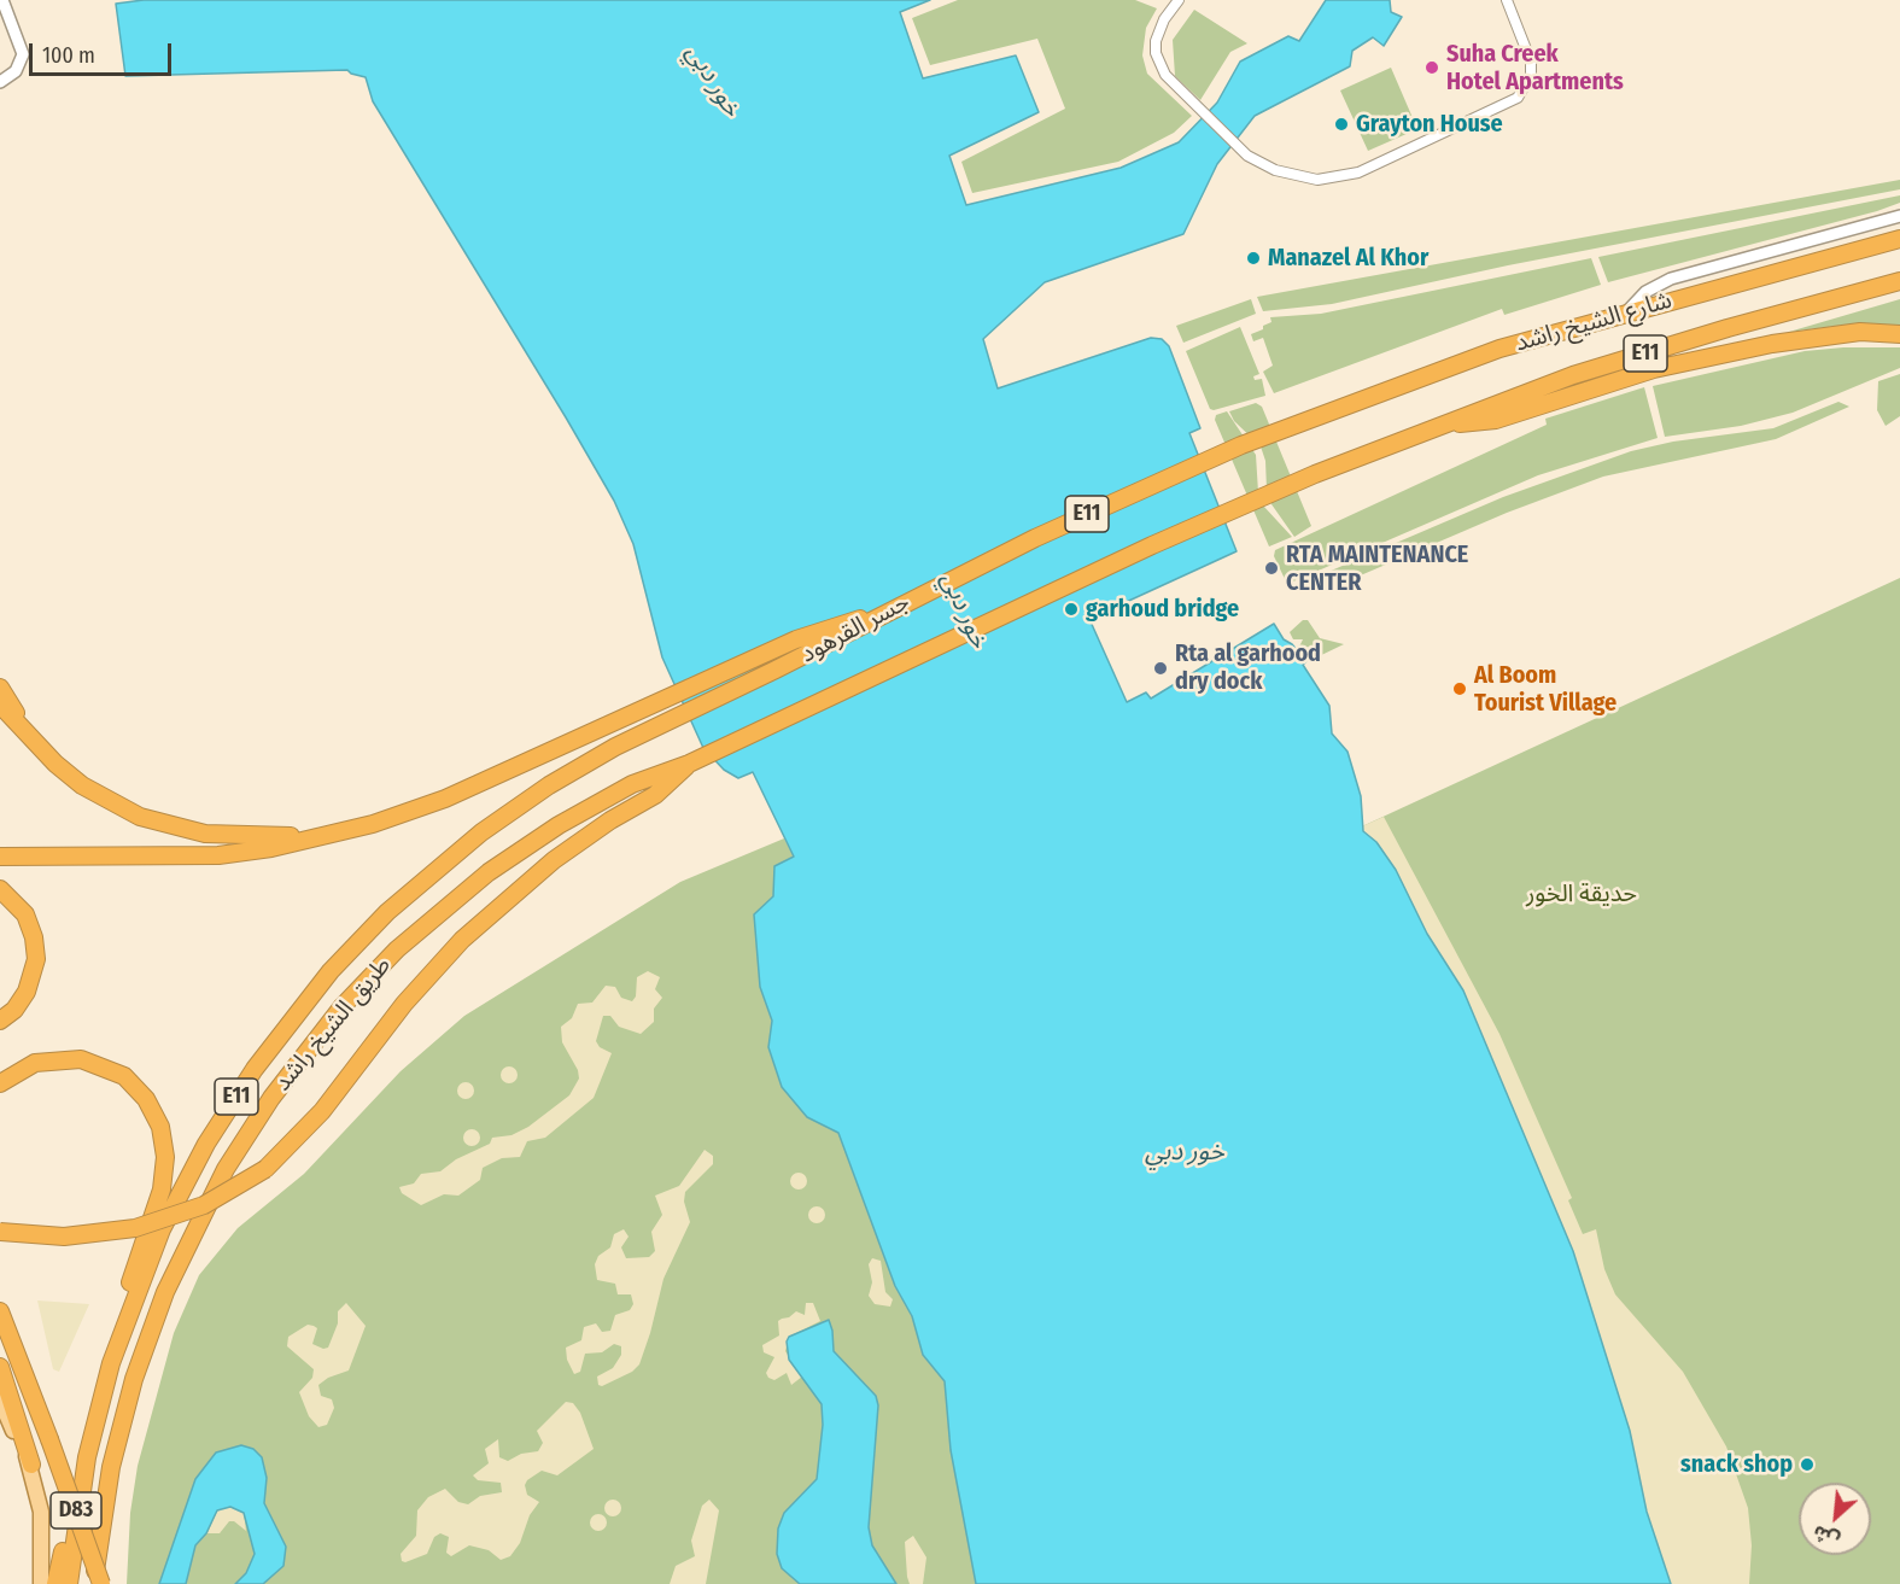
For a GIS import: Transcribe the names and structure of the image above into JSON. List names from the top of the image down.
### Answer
{
  "streets": {
    "highway": [
      "شارع الشيخ راشد",
      "E11",
      "جسر القرهود",
      "طريق الشيخ راشد",
      "D83"
    ]
  },
  "crossings": [
    ["شارع الشيخ راشد", "جسر القرهود"],
    ["جسر القرهود", "طريق الشيخ راشد"]
  ],
  "water": ["خور دبي"],
  "parks": ["حديقة الخور"],
  "places": [
    "Suha Creek Hotel Apartments",
    "Grayton House",
    "Manazel Al Khor",
    "RTA MAINTENANCE CENTER",
    "garhoud bridge",
    "Rta al garhood dry dock",
    "Al Boom Tourist Village",
    "snack shop"
  ],
  "scale_bar": "100 m",
  "north": "bottom left"
}
